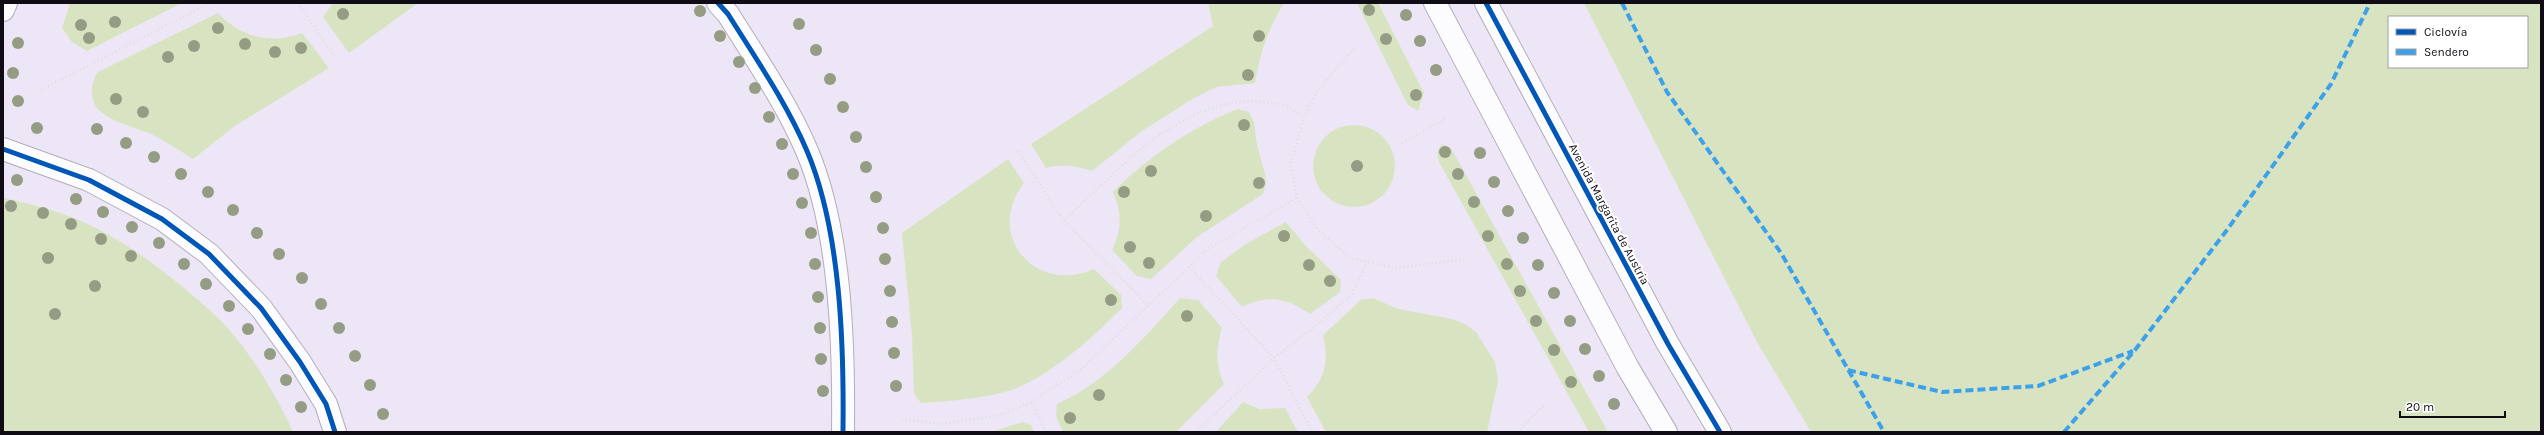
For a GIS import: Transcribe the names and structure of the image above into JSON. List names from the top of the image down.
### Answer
{
  "streets": {
    "street": ["Avenida Margarita de Austria"]
  },
  "legend": ["Ciclovía", "Sendero"],
  "scale_bar": "20 m"
}
